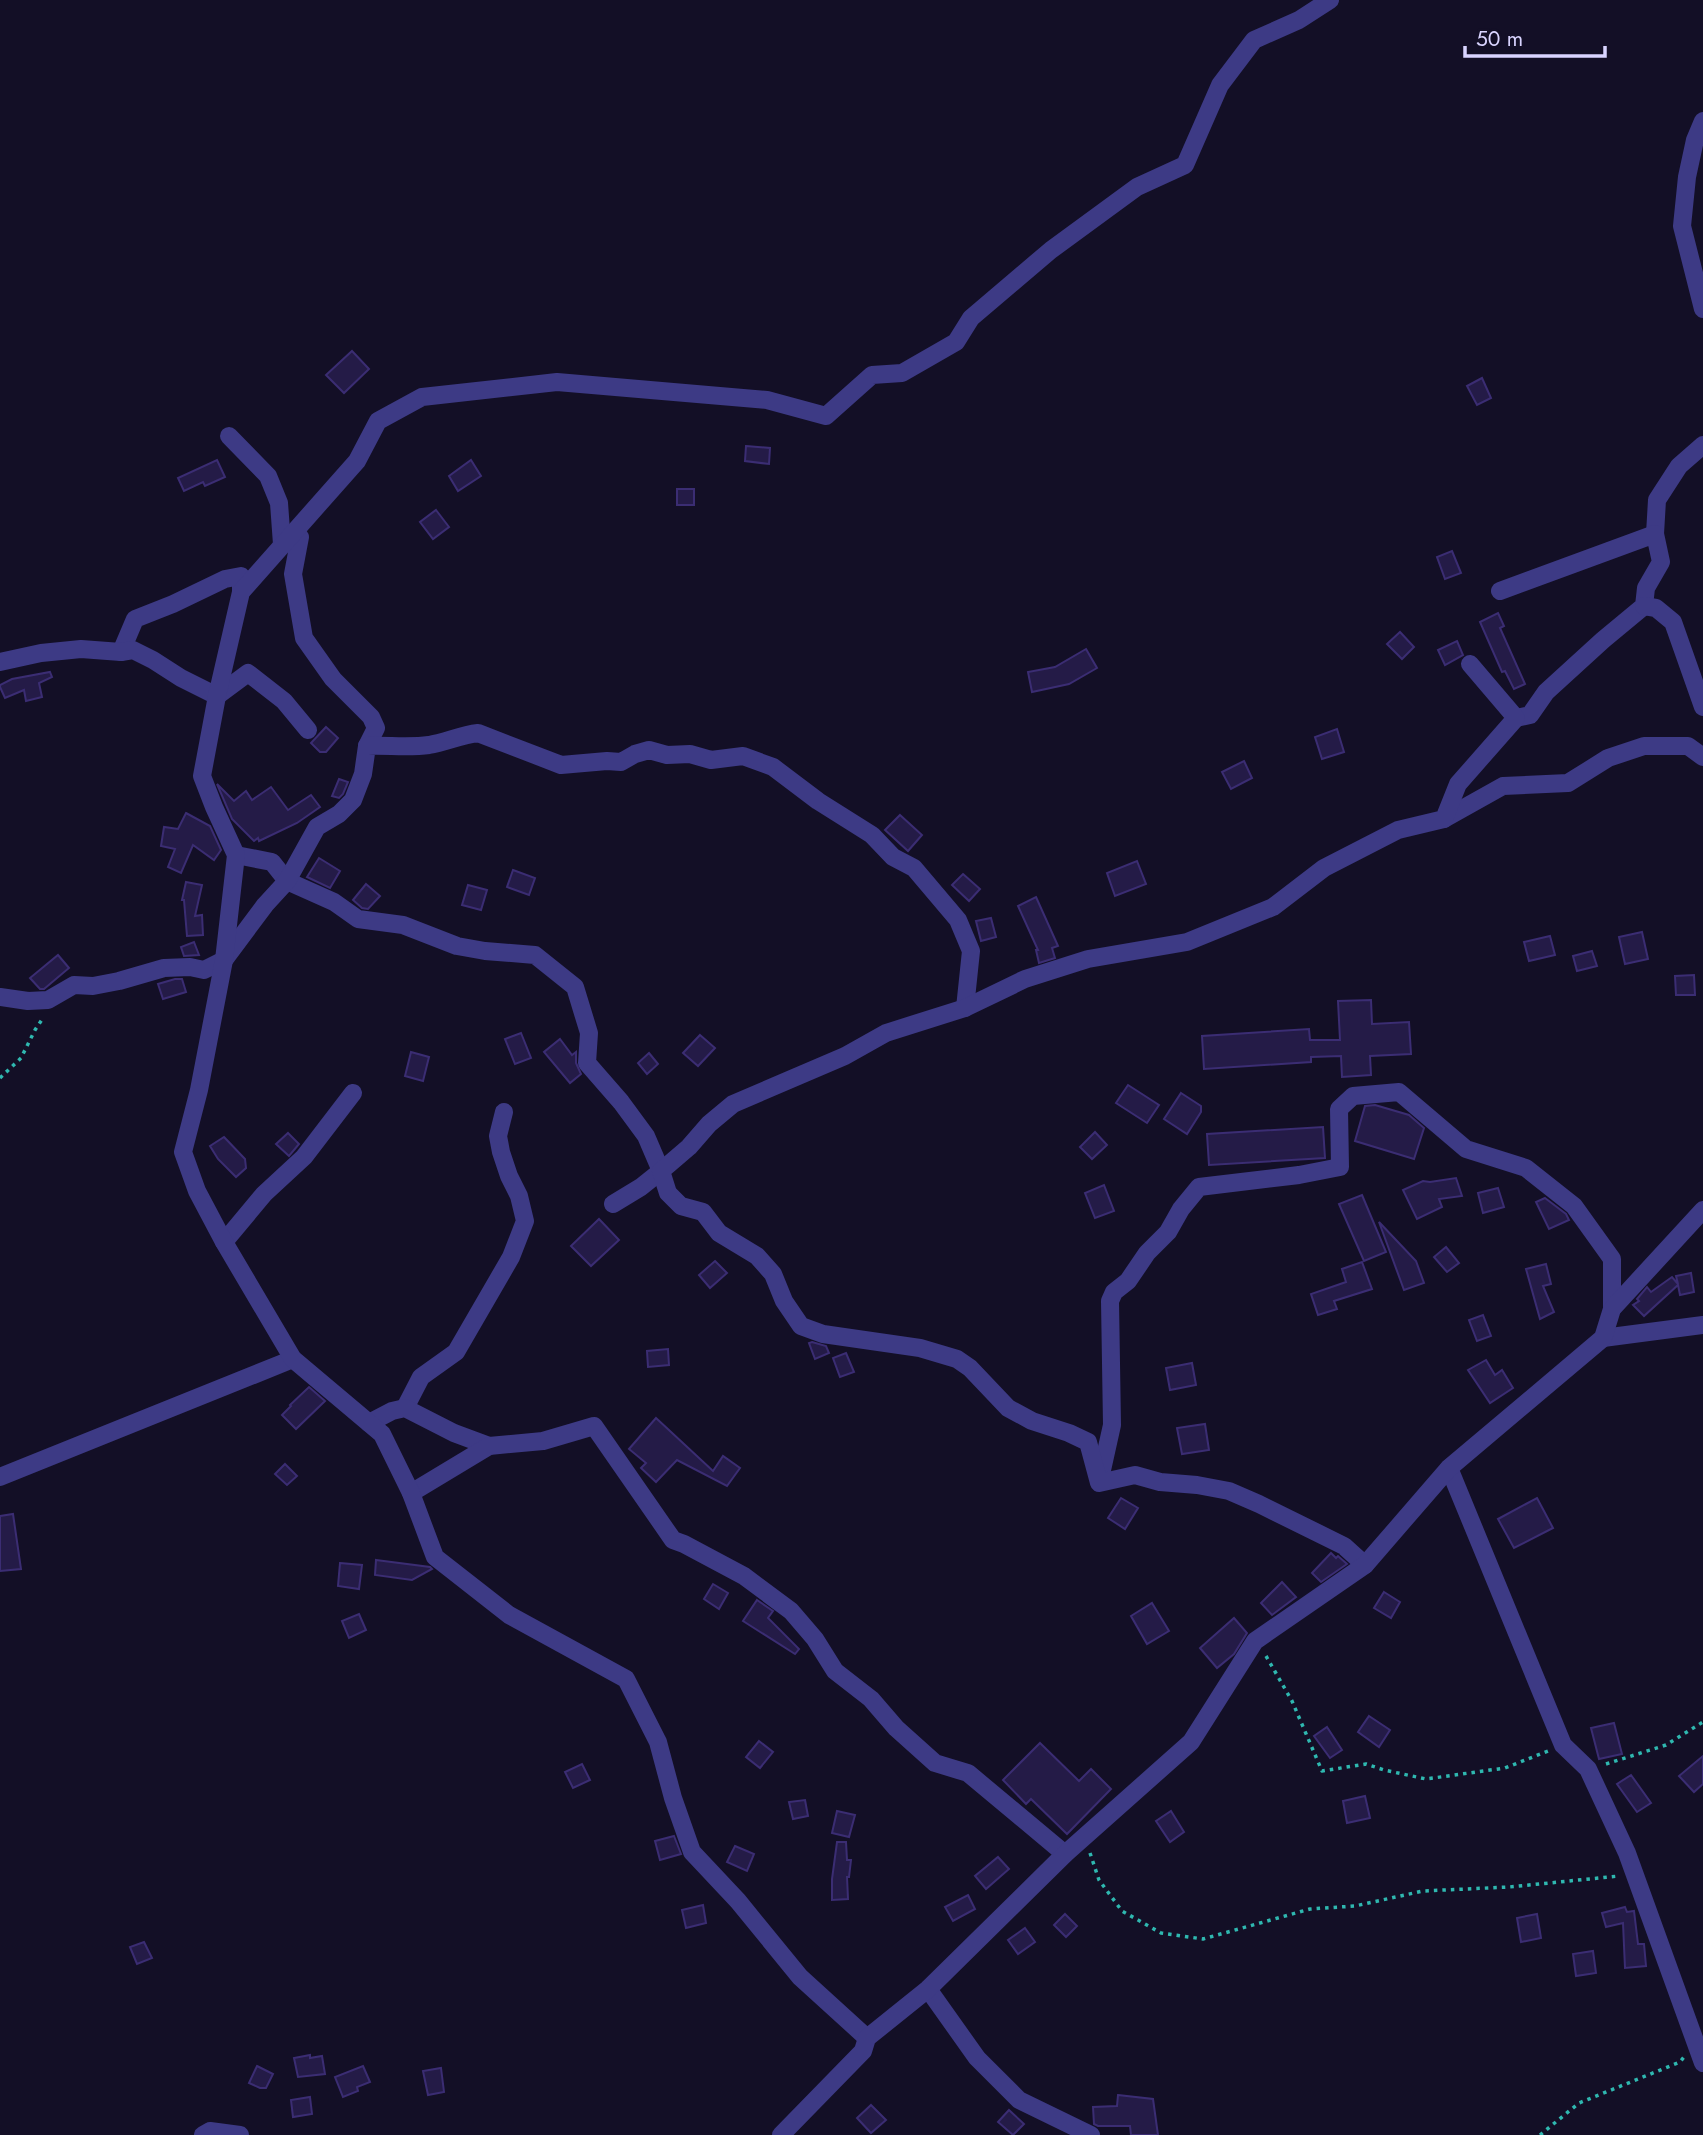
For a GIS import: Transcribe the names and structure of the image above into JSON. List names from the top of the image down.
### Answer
{
  "scale_bar": "50 m"
}
